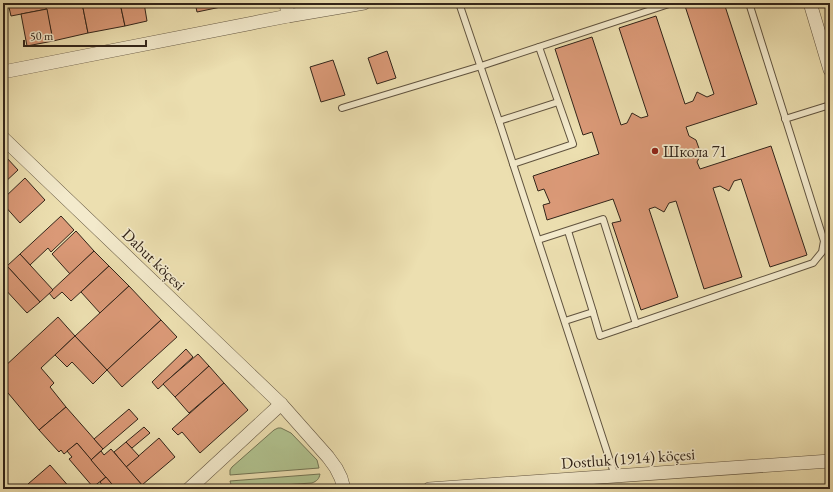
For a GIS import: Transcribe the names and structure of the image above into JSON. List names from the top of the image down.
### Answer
{
  "streets": {
    "street": ["Dabut köçesi", "Dostluk (1914) köçesi"]
  },
  "places": ["Школа 71"],
  "scale_bar": "50 m"
}
